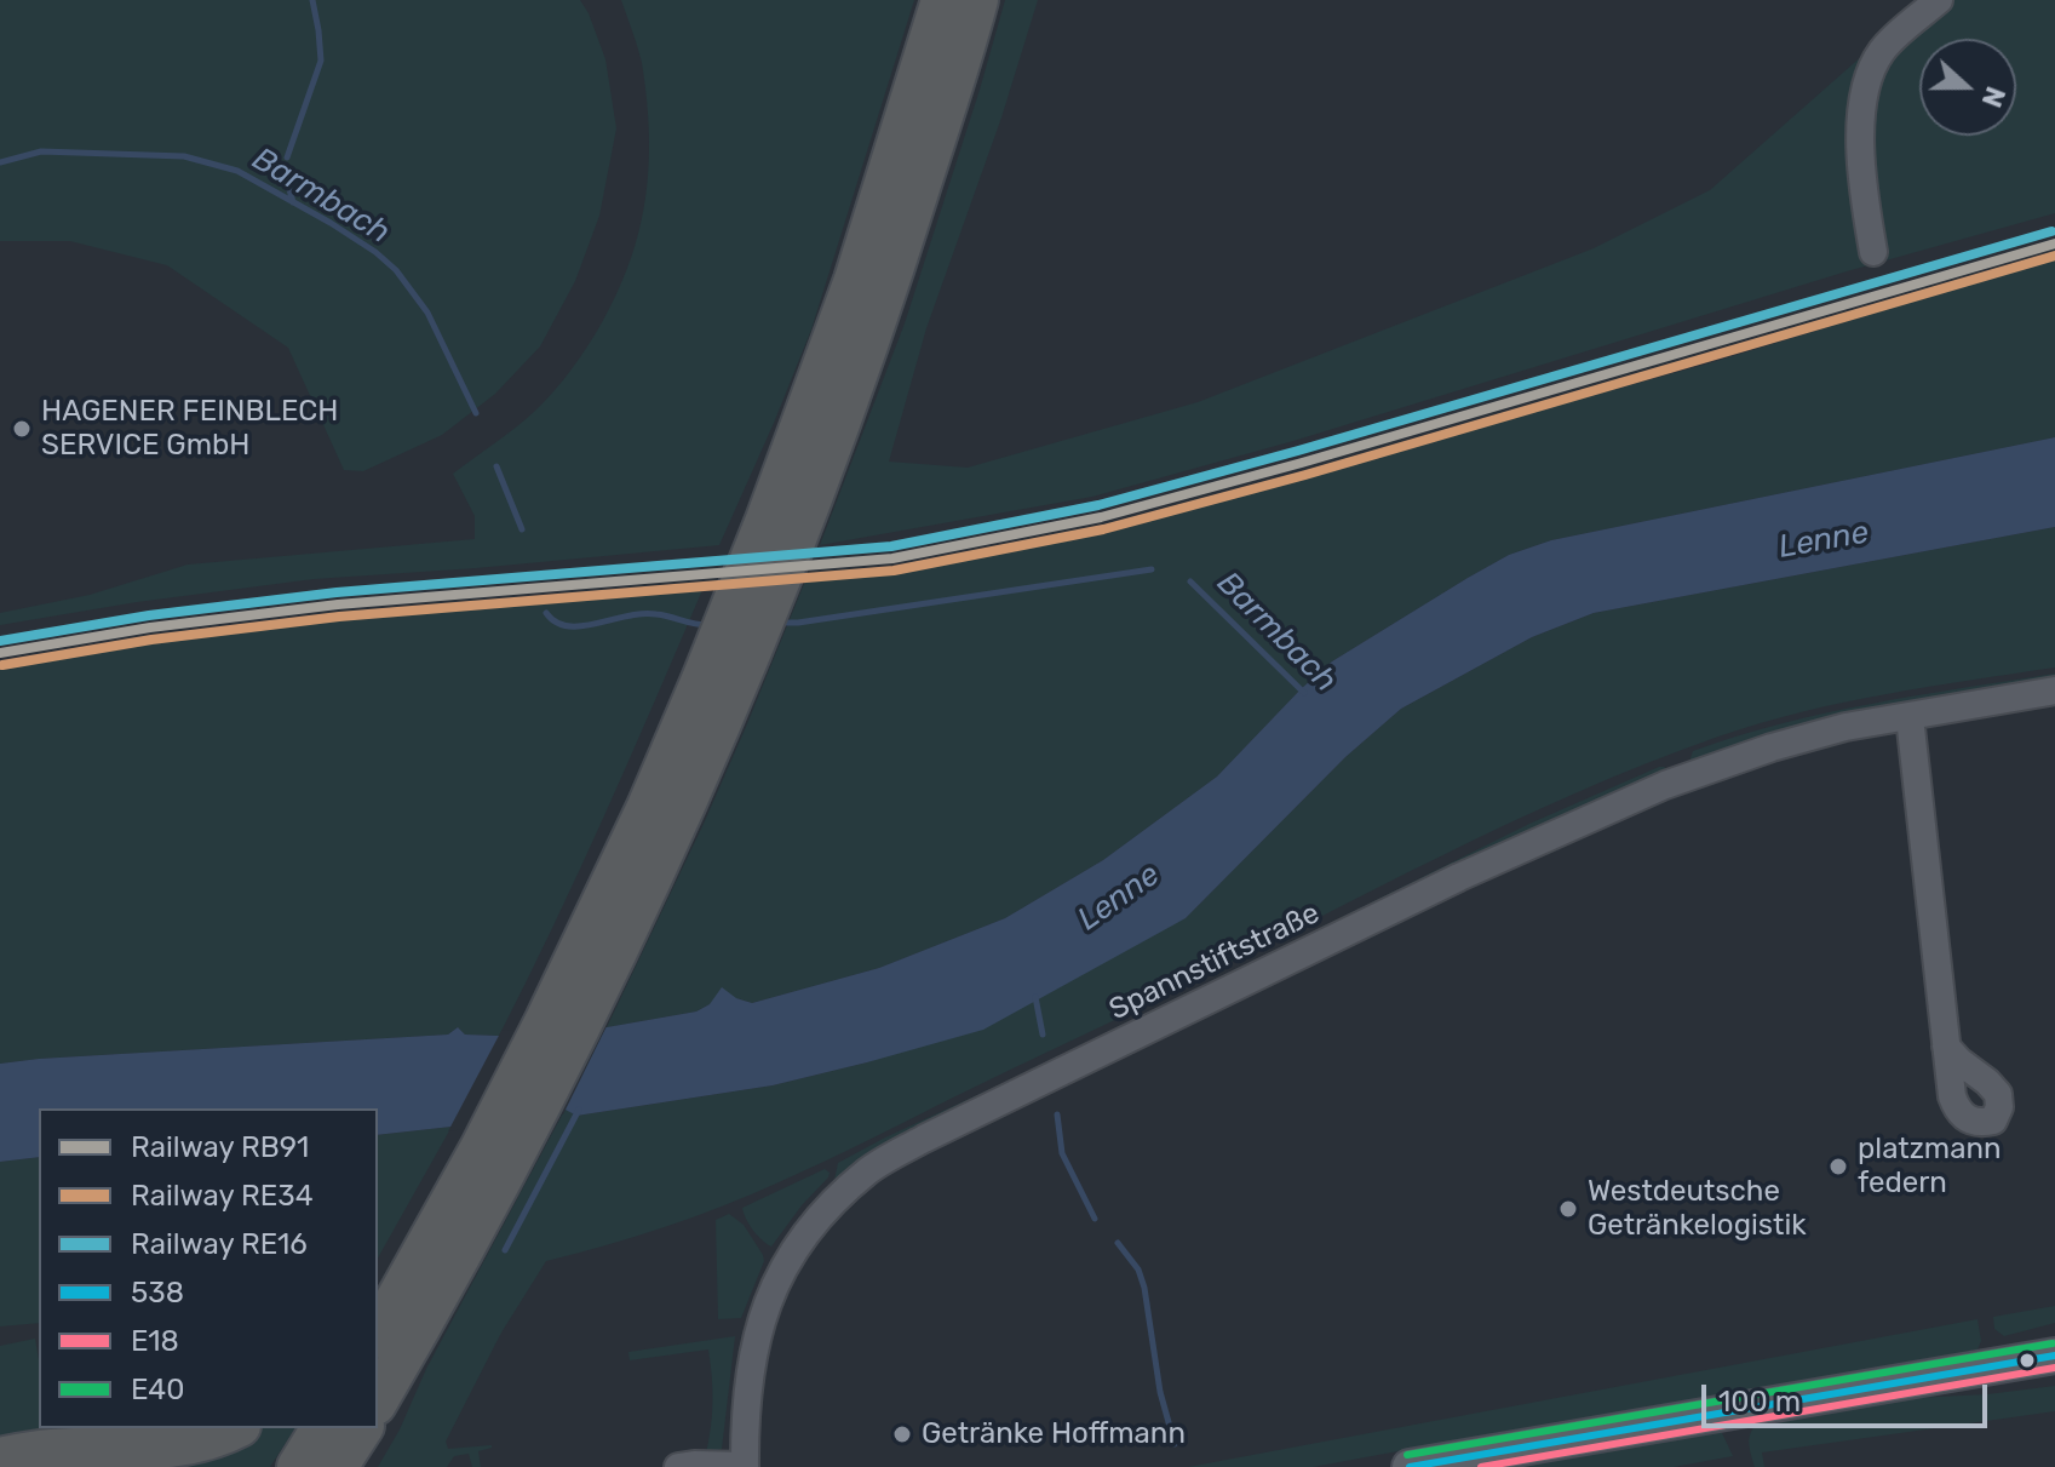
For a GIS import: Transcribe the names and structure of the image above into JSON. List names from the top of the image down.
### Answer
{
  "streets": {
    "street": ["Spannstiftstraße"]
  },
  "water": ["Barmbach", "Lenne"],
  "places": [
    "HAGENER FEINBLECH SERVICE GmbH",
    "platzmann federn",
    "Westdeutsche Getränkelogistik",
    "Getränke Hoffmann"
  ],
  "lines": [
    "rail line RE16",
    "rail line RB91",
    "rail line RE34",
    "transit line E40",
    "transit line 538",
    "transit line E18"
  ],
  "legend": [
    "Railway RB91",
    "Railway RE34",
    "Railway RE16",
    "538",
    "E18",
    "E40"
  ],
  "scale_bar": "100 m",
  "north": "right"
}
